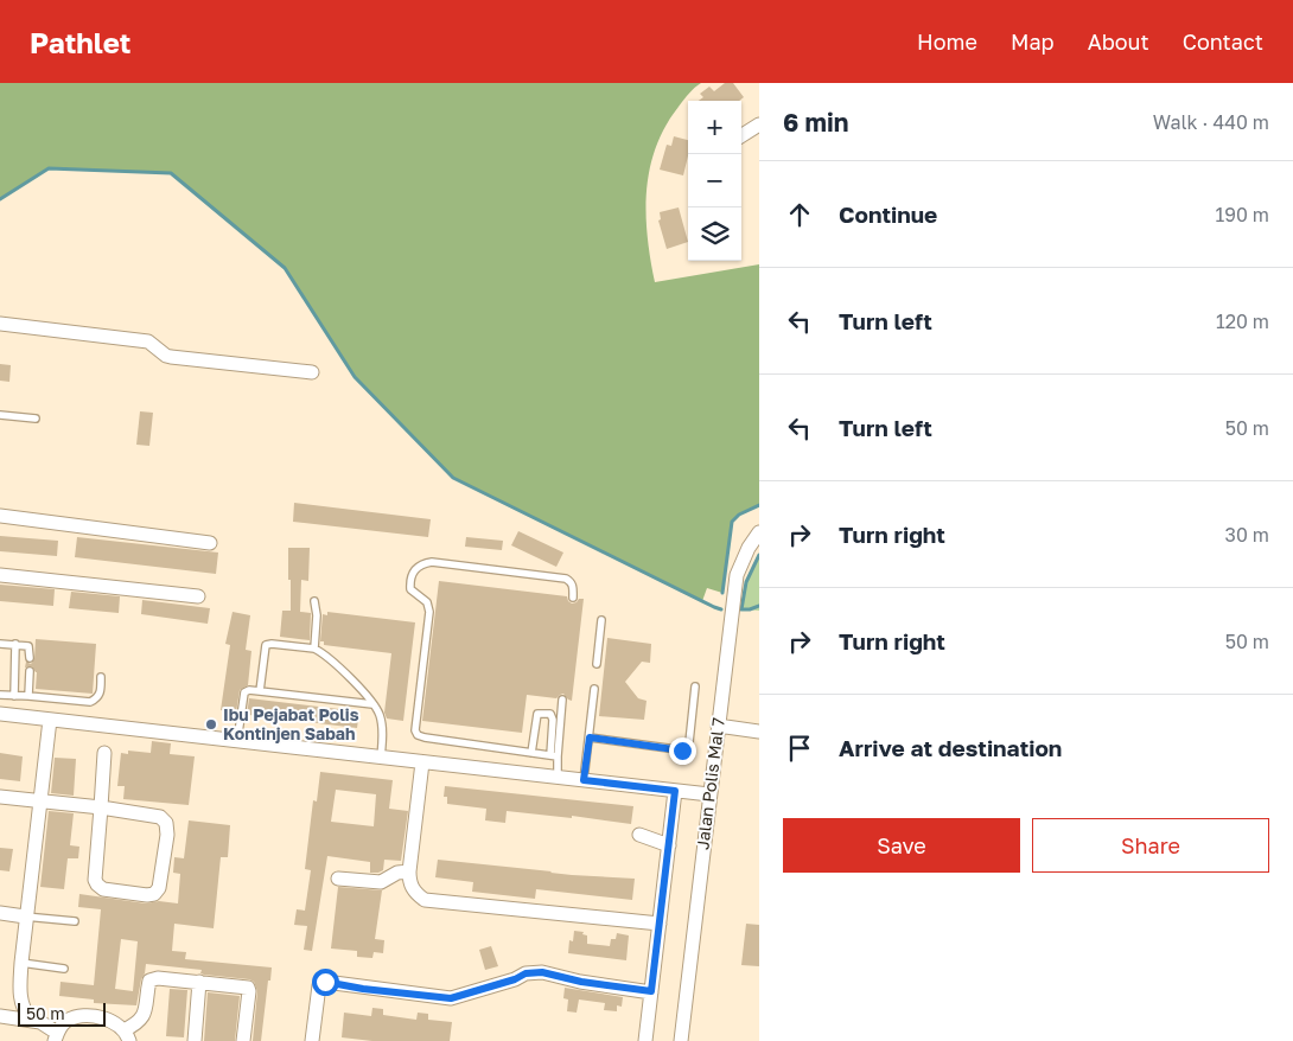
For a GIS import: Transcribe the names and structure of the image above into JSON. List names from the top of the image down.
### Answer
{
  "streets": {
    "street": ["Jalan Polis Mal 7"]
  },
  "places": ["Ibu Pejabat Polis Kontinjen Sabah"],
  "scale_bar": "50 m",
  "page": {
    "header": "Pathlet",
    "nav": [
      "Home",
      "Map",
      "About",
      "Contact"
    ],
    "heading": ["6 min", "Walk · 440 m"],
    "map_buttons": ["+", "−"],
    "list": [
      ["Continue", "190 m"],
      ["Turn left", "120 m"],
      ["Turn left", "50 m"],
      ["Turn right", "30 m"],
      ["Turn right", "50 m"],
      "Arrive at destination"
    ],
    "buttons": ["Save", "Share"],
    "scale": "50 m"
  }
}
